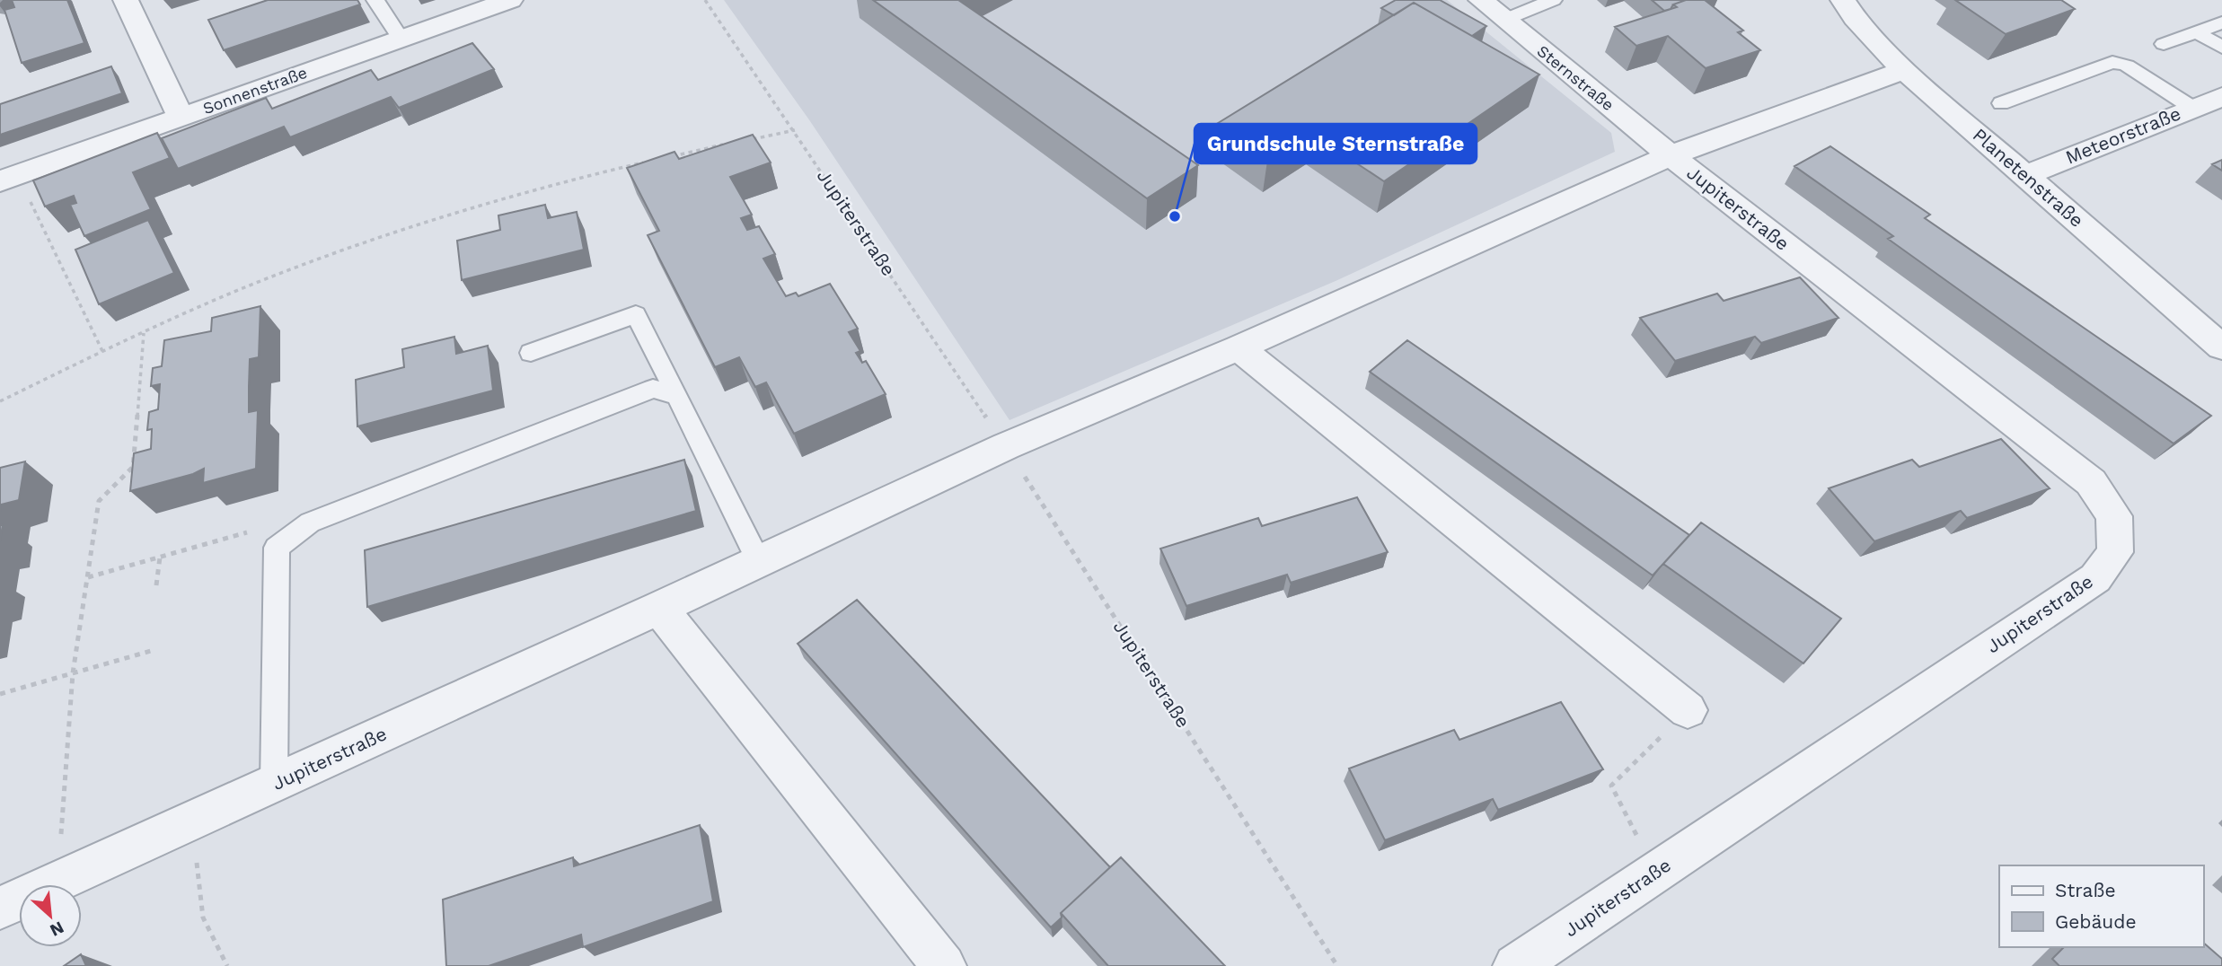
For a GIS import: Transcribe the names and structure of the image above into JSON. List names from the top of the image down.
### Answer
{
  "streets": {
    "street": [
      "Sternstraße",
      "Sonnenstraße",
      "Meteorstraße",
      "Planetenstraße",
      "Jupiterstraße"
    ]
  },
  "crossings": [
    ["Sternstraße", "Jupiterstraße"],
    ["Meteorstraße", "Planetenstraße"],
    ["Planetenstraße", "Jupiterstraße"]
  ],
  "places": ["Grundschule Sternstraße"],
  "legend": ["Straße", "Gebäude"],
  "north": "bottom right"
}
